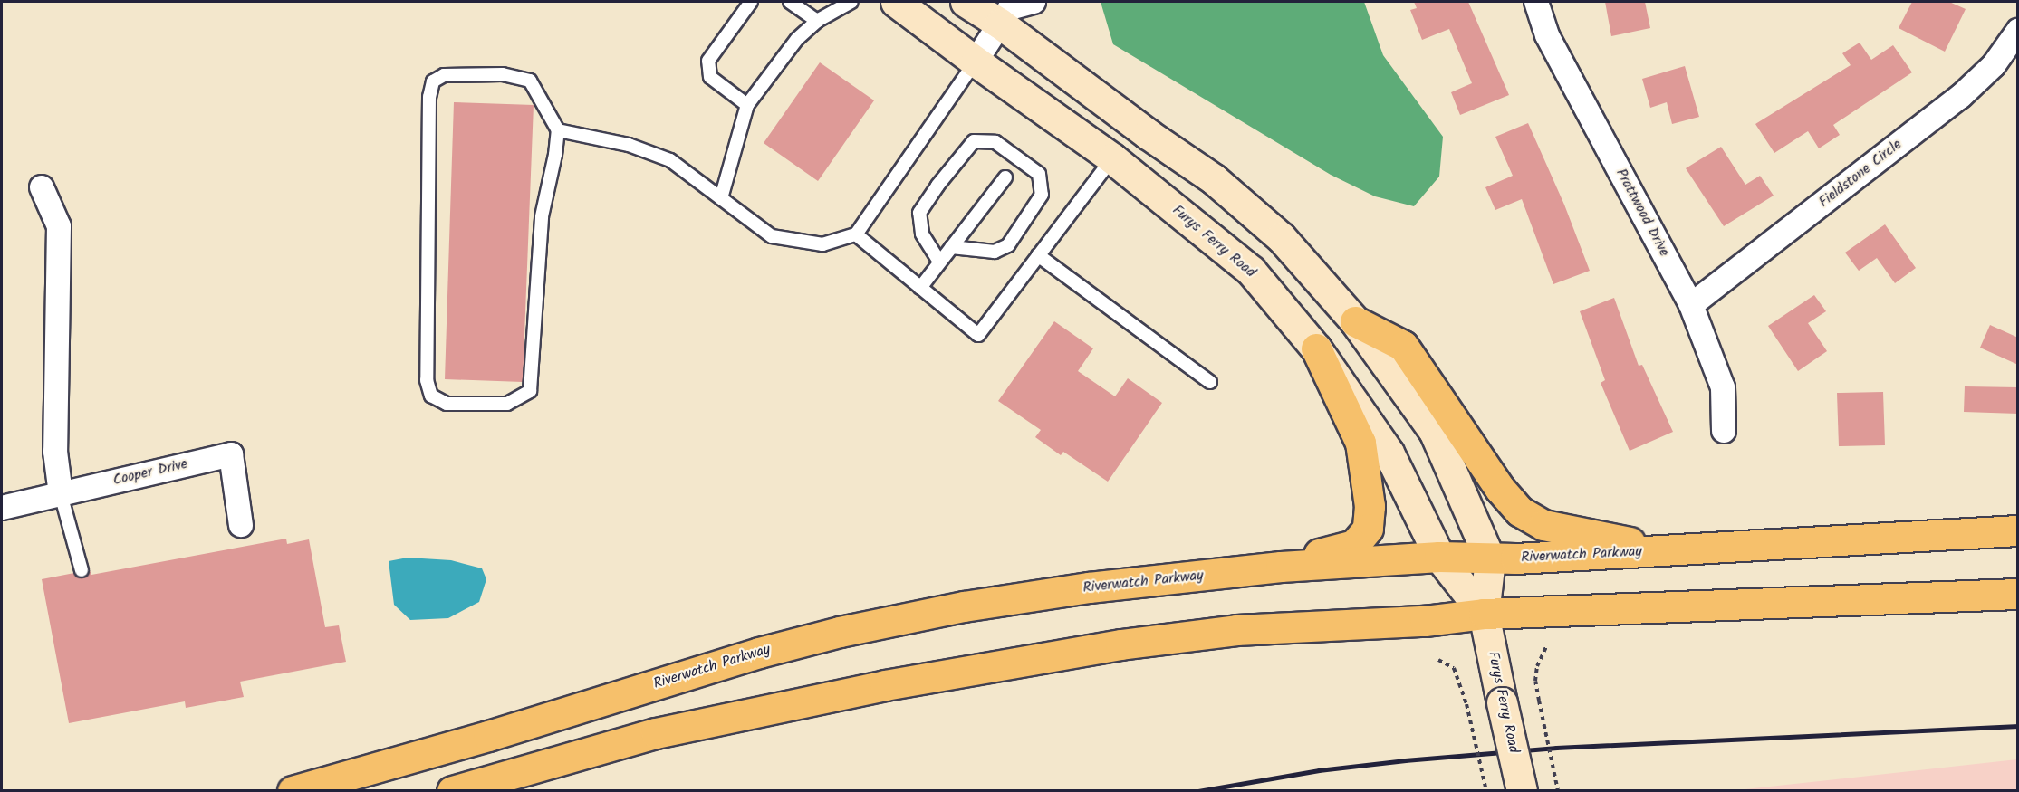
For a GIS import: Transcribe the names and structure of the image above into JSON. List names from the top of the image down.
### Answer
{
  "streets": {
    "main road": ["Furys Ferry Road", "Riverwatch Parkway"],
    "street": ["Fieldstone Circle", "Prattwood Drive", "Cooper Drive"]
  },
  "crossings": [
    ["Fieldstone Circle", "Prattwood Drive"],
    ["Furys Ferry Road", "Riverwatch Parkway"]
  ]
}
